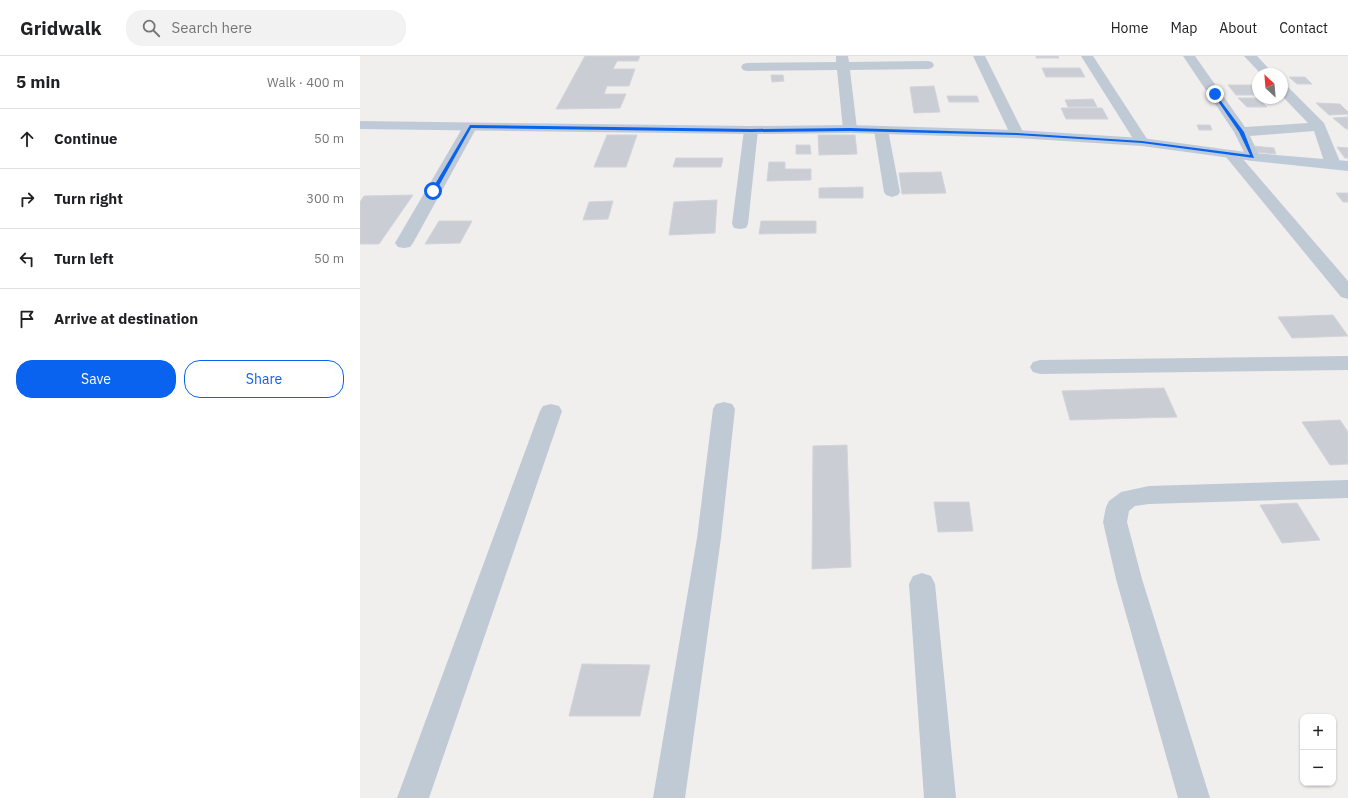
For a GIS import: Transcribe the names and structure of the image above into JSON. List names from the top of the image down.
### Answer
{
  "north": "top left",
  "page": {
    "header": "Gridwalk",
    "search": "Search here",
    "nav": [
      "Home",
      "Map",
      "About",
      "Contact"
    ],
    "heading": ["5 min", "Walk · 400 m"],
    "list": [
      ["Continue", "50 m"],
      ["Turn right", "300 m"],
      ["Turn left", "50 m"],
      "Arrive at destination"
    ],
    "buttons": ["Save", "Share"],
    "map_buttons": ["+", "−"]
  }
}
